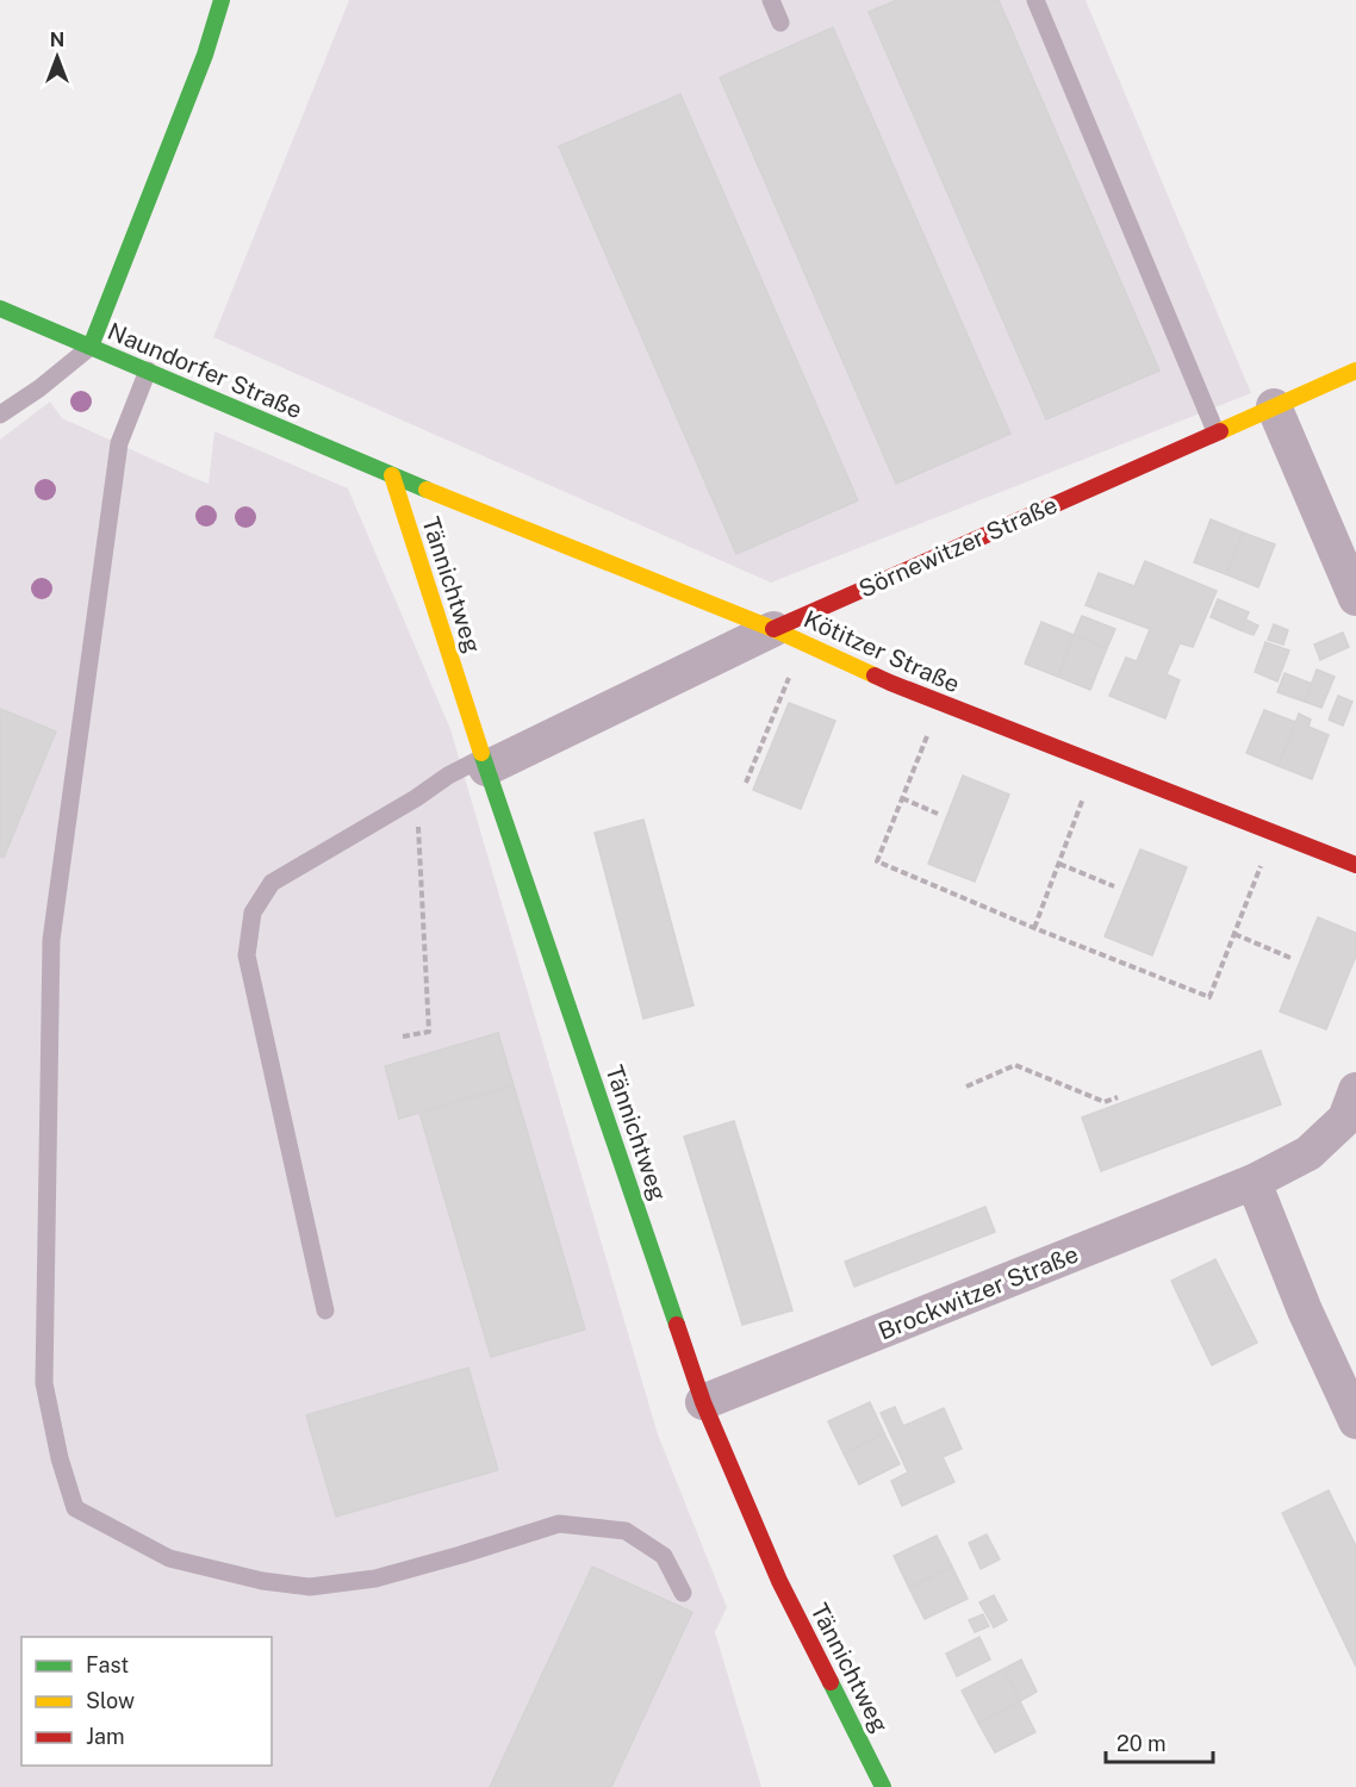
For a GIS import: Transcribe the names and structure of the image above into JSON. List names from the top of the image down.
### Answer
{
  "streets": {
    "street": [
      "Naundorfer Straße",
      "Sörnewitzer Straße",
      "Tännichtweg",
      "Kötitzer Straße",
      "Brockwitzer Straße"
    ]
  },
  "crossings": [
    ["Naundorfer Straße", "Tännichtweg"],
    ["Naundorfer Straße", "Kötitzer Straße"],
    ["Sörnewitzer Straße", "Tännichtweg"],
    ["Sörnewitzer Straße", "Kötitzer Straße"],
    ["Tännichtweg", "Kötitzer Straße"],
    ["Tännichtweg", "Brockwitzer Straße"]
  ],
  "legend": ["Fast", "Slow", "Jam"],
  "scale_bar": "20 m",
  "north": "top"
}
